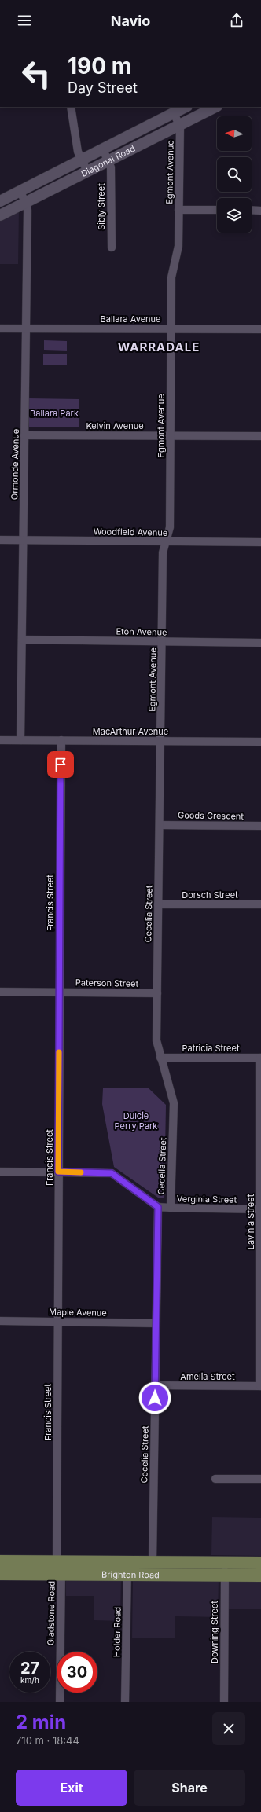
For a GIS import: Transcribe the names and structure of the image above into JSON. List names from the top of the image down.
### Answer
{
  "streets": {
    "main road": ["Diagonal Road", "Brighton Road"],
    "street": [
      "Egmont Avenue",
      "Sibly Street",
      "Ballara Avenue",
      "Kelvin Avenue",
      "Ormonde Avenue",
      "Woodfield Avenue",
      "Eton Avenue",
      "MacArthur Avenue",
      "Goods Crescent",
      "Dorsch Street",
      "Francis Street",
      "Cecelia Street",
      "Paterson Street",
      "Patricia Street",
      "Verginia Street",
      "Lavinia Street",
      "Maple Avenue",
      "Amelia Street",
      "Gladstone Road",
      "Holder Road",
      "Downing Street"
    ]
  },
  "crossings": [
    ["Diagonal Road", "Egmont Avenue"],
    ["Diagonal Road", "Sibly Street"],
    ["Diagonal Road", "Ormonde Avenue"],
    ["Egmont Avenue", "Ballara Avenue"],
    ["Egmont Avenue", "Kelvin Avenue"],
    ["Egmont Avenue", "Woodfield Avenue"],
    ["Egmont Avenue", "Eton Avenue"],
    ["Egmont Avenue", "MacArthur Avenue"],
    ["Egmont Avenue", "Cecelia Street"],
    ["Ballara Avenue", "Ormonde Avenue"],
    ["Kelvin Avenue", "Ormonde Avenue"],
    ["Ormonde Avenue", "Woodfield Avenue"],
    ["Ormonde Avenue", "Eton Avenue"],
    ["Ormonde Avenue", "MacArthur Avenue"],
    ["MacArthur Avenue", "Francis Street"],
    ["MacArthur Avenue", "Cecelia Street"],
    ["Goods Crescent", "Cecelia Street"],
    ["Dorsch Street", "Cecelia Street"],
    ["Francis Street", "Paterson Street"],
    ["Francis Street", "Maple Avenue"],
    ["Francis Street", "Brighton Road"],
    ["Francis Street", "Gladstone Road"],
    ["Cecelia Street", "Paterson Street"],
    ["Cecelia Street", "Patricia Street"],
    ["Cecelia Street", "Verginia Street"],
    ["Cecelia Street", "Maple Avenue"],
    ["Cecelia Street", "Amelia Street"],
    ["Cecelia Street", "Brighton Road"],
    ["Patricia Street", "Lavinia Street"],
    ["Verginia Street", "Lavinia Street"],
    ["Lavinia Street", "Amelia Street"],
    ["Brighton Road", "Gladstone Road"],
    ["Brighton Road", "Holder Road"],
    ["Brighton Road", "Downing Street"]
  ],
  "districts": ["WARRADALE"],
  "parks": ["Ballara Park", "Dulcie Perry Park"],
  "north": "left",
  "page": {
    "header": "Navio",
    "turn": ["190 m", "Day Street"],
    "speed": "27 km/h",
    "limit": "30",
    "heading": ["2 min", "710 m · 18:44"],
    "buttons": ["Exit", "Share"]
  }
}
